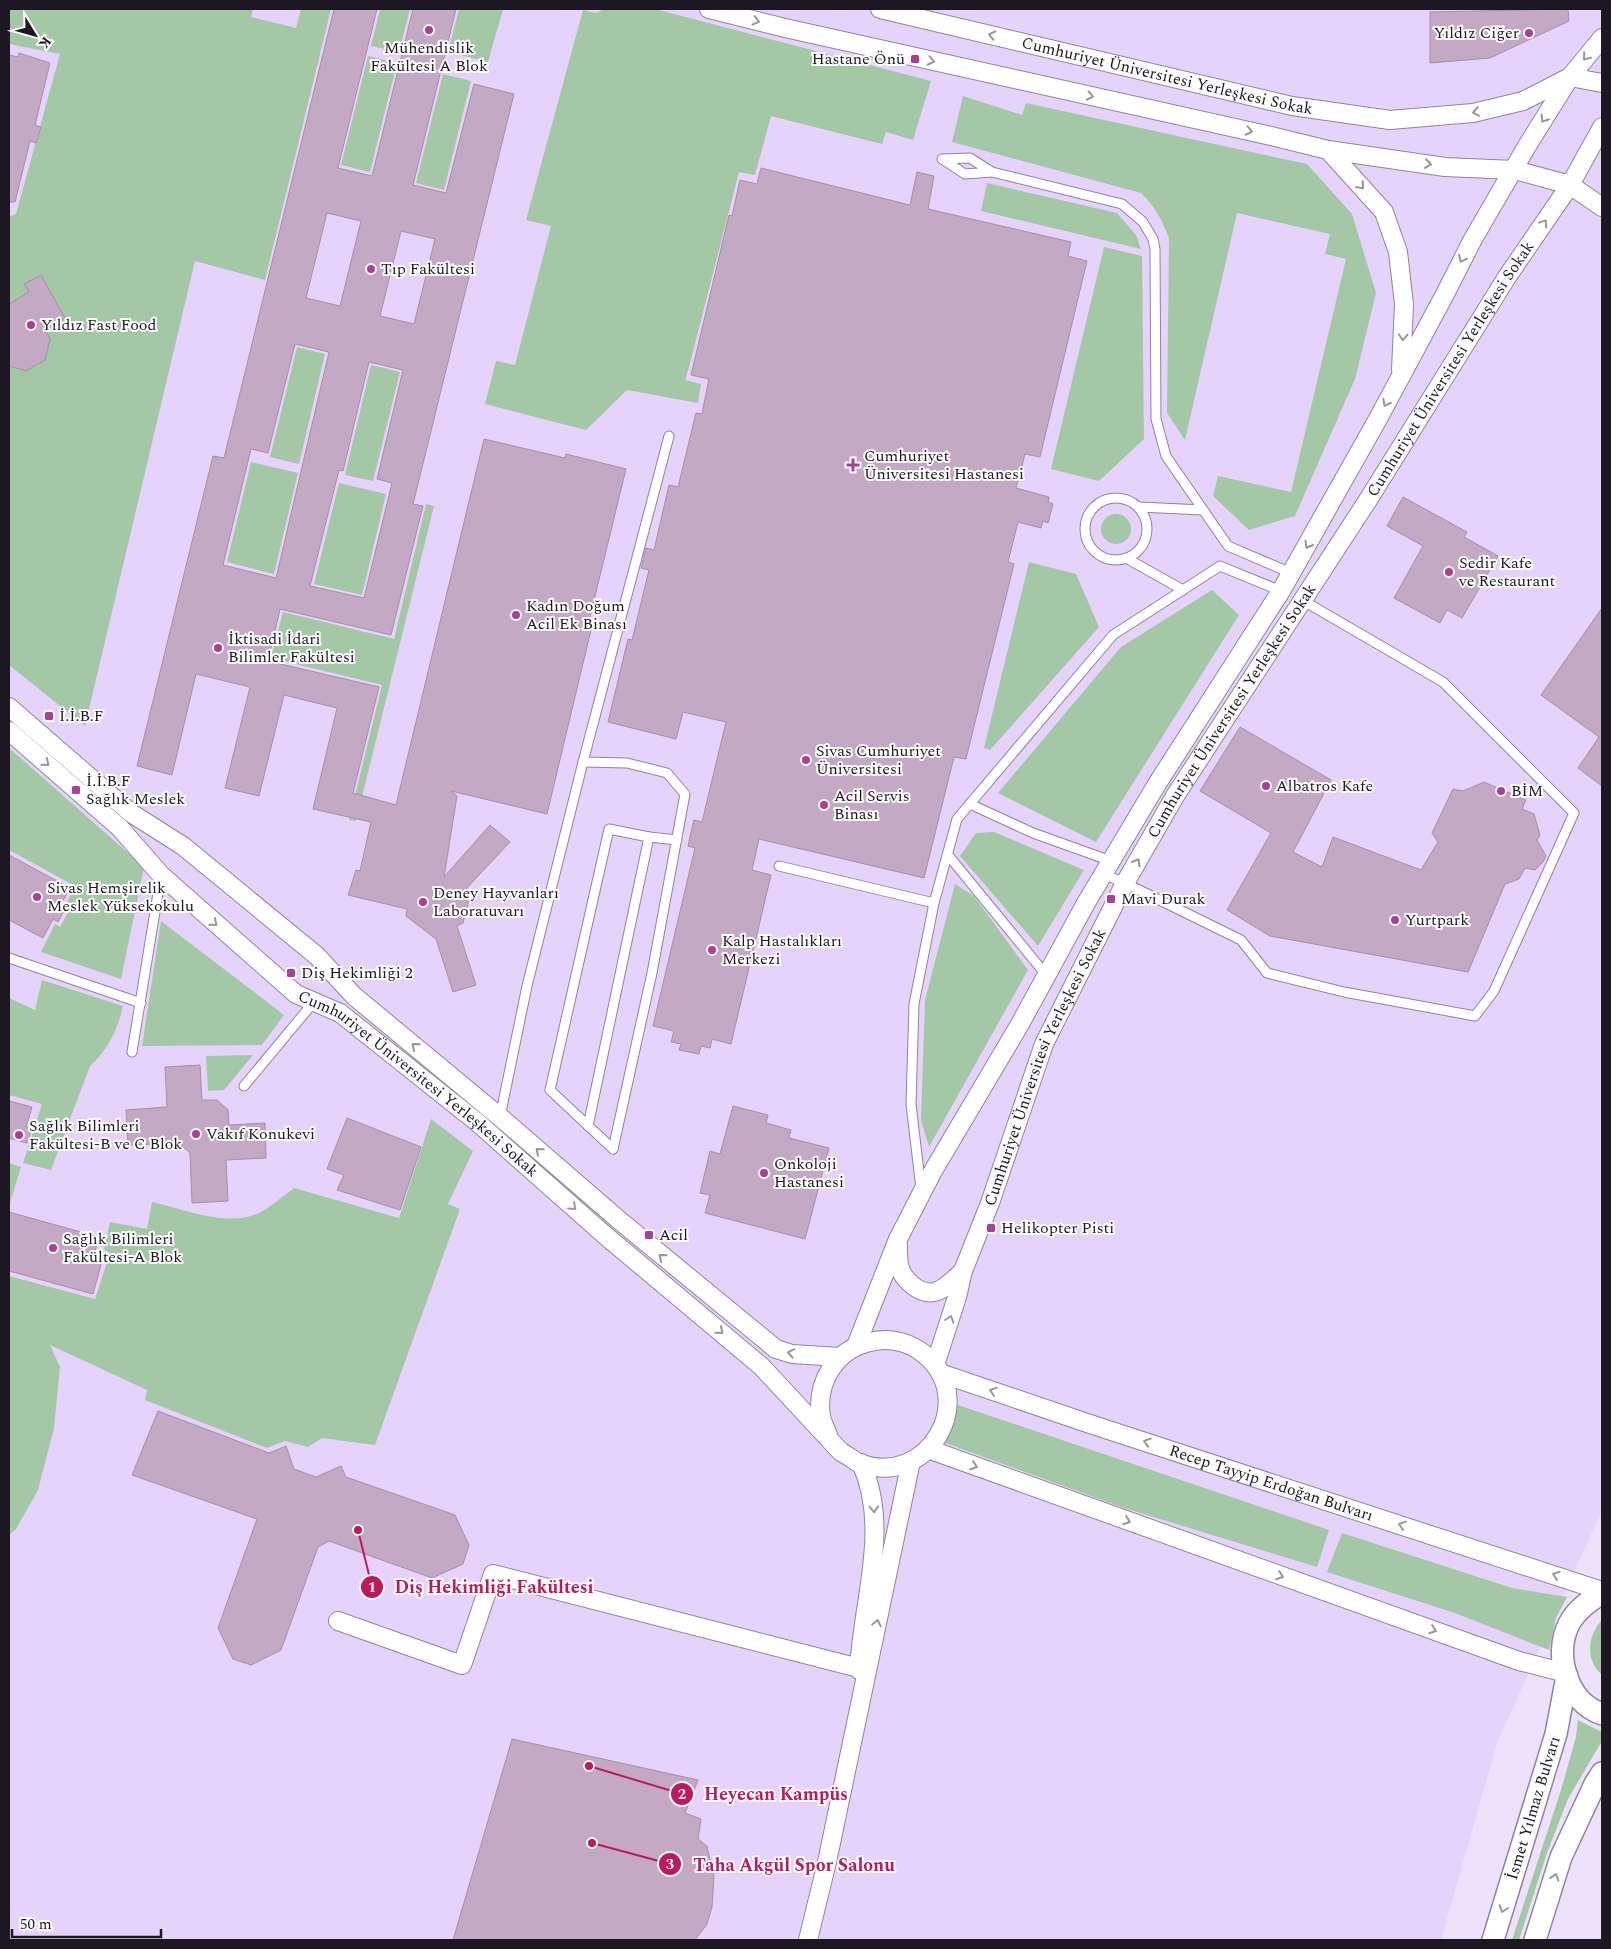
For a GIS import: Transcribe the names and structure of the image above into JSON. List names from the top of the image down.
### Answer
{
  "streets": {
    "street": ["Cumhuriyet Üniversitesi Yerleşkesi Sokak", "Recep Tayyip Erdoğan Bulvarı", "İsmet Yılmaz Bulvarı"]
  },
  "crossings": [
    ["Cumhuriyet Üniversitesi Yerleşkesi Sokak", "Recep Tayyip Erdoğan Bulvarı"],
    ["Recep Tayyip Erdoğan Bulvarı", "İsmet Yılmaz Bulvarı"]
  ],
  "places": {
    "other": [
      "Mühendislik Fakültesi A Blok",
      "Yıldız Ciğer",
      "Tıp Fakültesi",
      "Yıldız Fast Food",
      "Sedir Kafe ve Restaurant",
      "Kadın Doğum Acil Ek Binası",
      "İktisadi İdari Bilimler Fakültesi",
      "Sivas Cumhuriyet Üniversitesi",
      "Albatros Kafe",
      "BİM",
      "Acil Servis Binası",
      "Sivas Hemşirelik Meslek Yüksekokulu",
      "Deney Hayvanları Laboratuvarı",
      "Yurtpark",
      "Kalp Hastalıkları Merkezi",
      "Vakıf Konukevi",
      "Sağlık Bilimleri Fakültesi-B ve C Blok",
      "Onkoloji Hastanesi",
      "Sağlık Bilimleri Fakültesi-A Blok",
      "Diş Hekimliği Fakültesi",
      "Heyecan Kampüs",
      "Taha Akgül Spor Salonu"
    ],
    "transit": [
      "Hastane Önü",
      "İ.İ.B.F",
      "İ.İ.B.F Sağlık Meslek",
      "Mavi Durak",
      "Diş Hekimliği 2",
      "Helikopter Pisti",
      "Acil"
    ],
    "health": ["Cumhuriyet Üniversitesi Hastanesi"]
  },
  "scale_bar": "50 m",
  "north": "bottom right"
}
